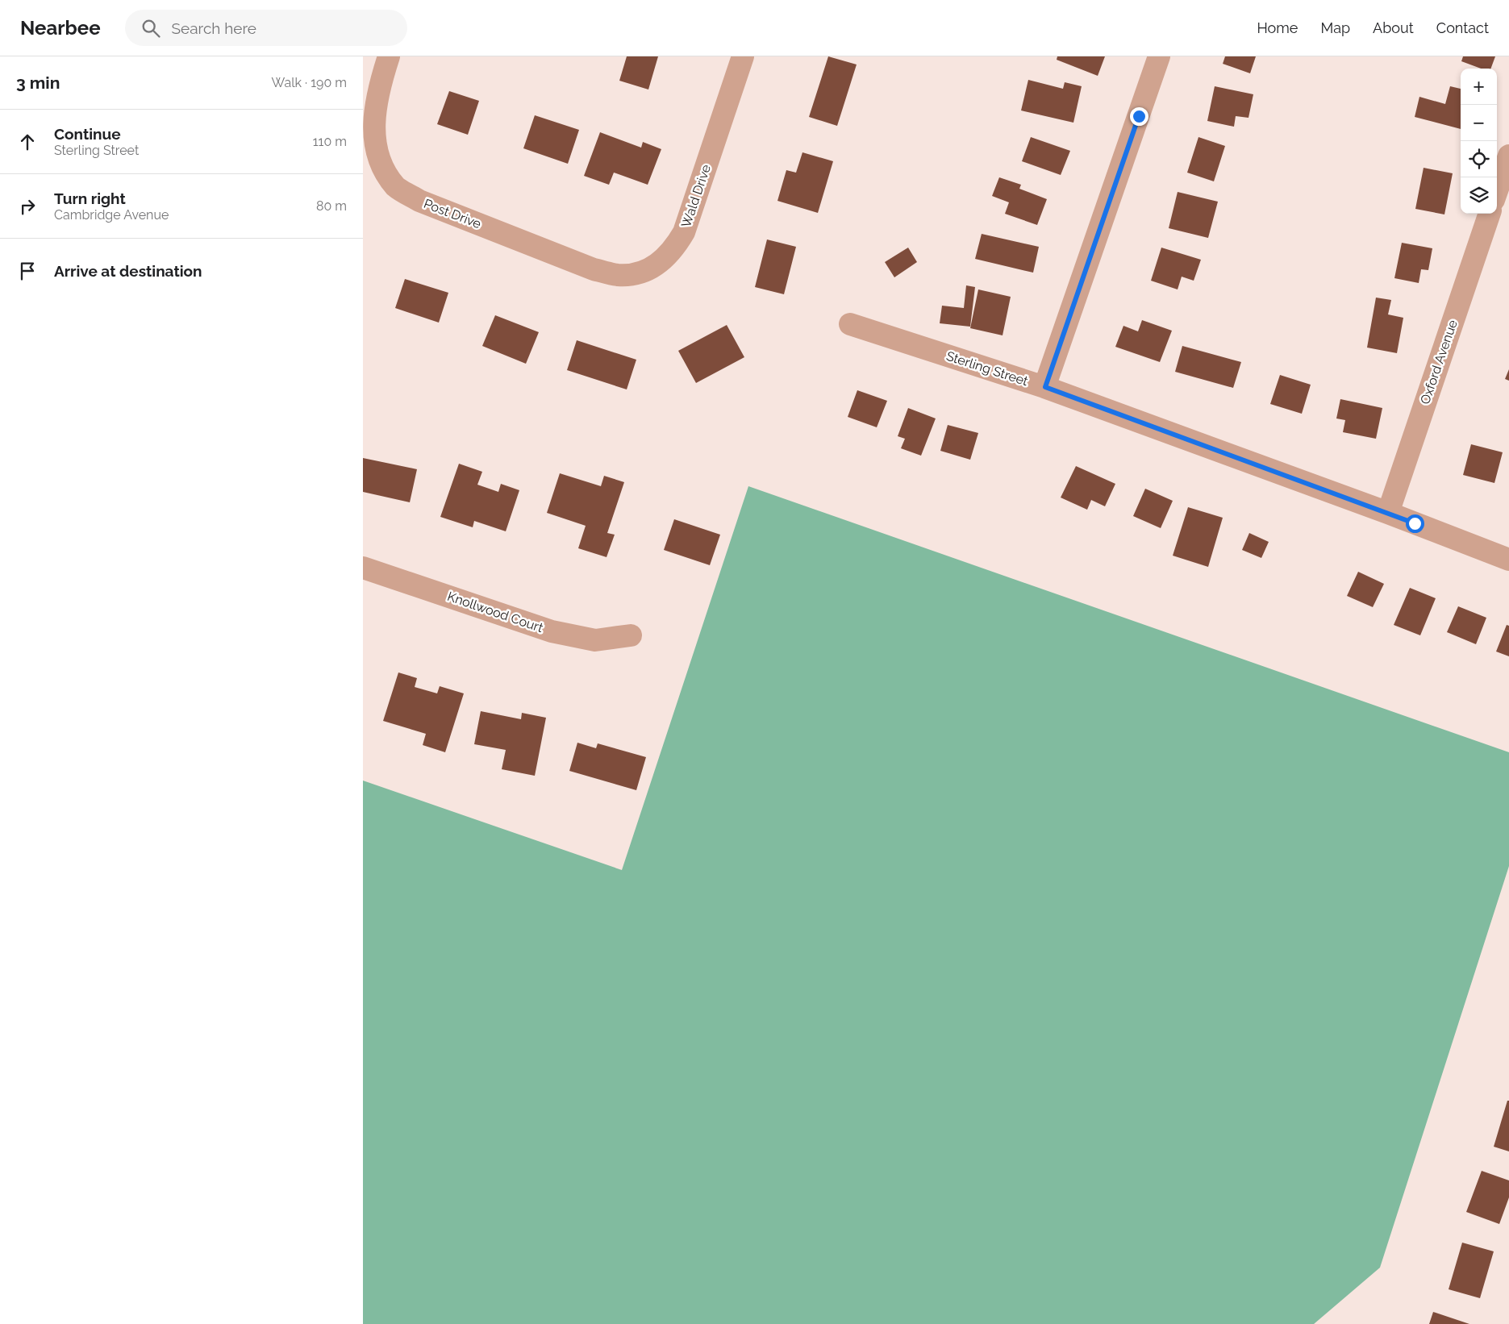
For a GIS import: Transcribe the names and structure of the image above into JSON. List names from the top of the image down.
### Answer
{
  "streets": {
    "street": [
      "Wald Drive",
      "Post Drive",
      "Oxford Avenue",
      "Sterling Street",
      "Knollwood Court"
    ]
  },
  "crossings": [
    ["Wald Drive", "Post Drive"],
    ["Oxford Avenue", "Sterling Street"]
  ],
  "page": {
    "header": "Nearbee",
    "search": "Search here",
    "nav": [
      "Home",
      "Map",
      "About",
      "Contact"
    ],
    "heading": ["3 min", "Walk · 190 m"],
    "map_buttons": ["+", "−"],
    "list": [
      ["Continue", "Sterling Street", "110 m"],
      ["Turn right", "Cambridge Avenue", "80 m"],
      "Arrive at destination"
    ]
  }
}
